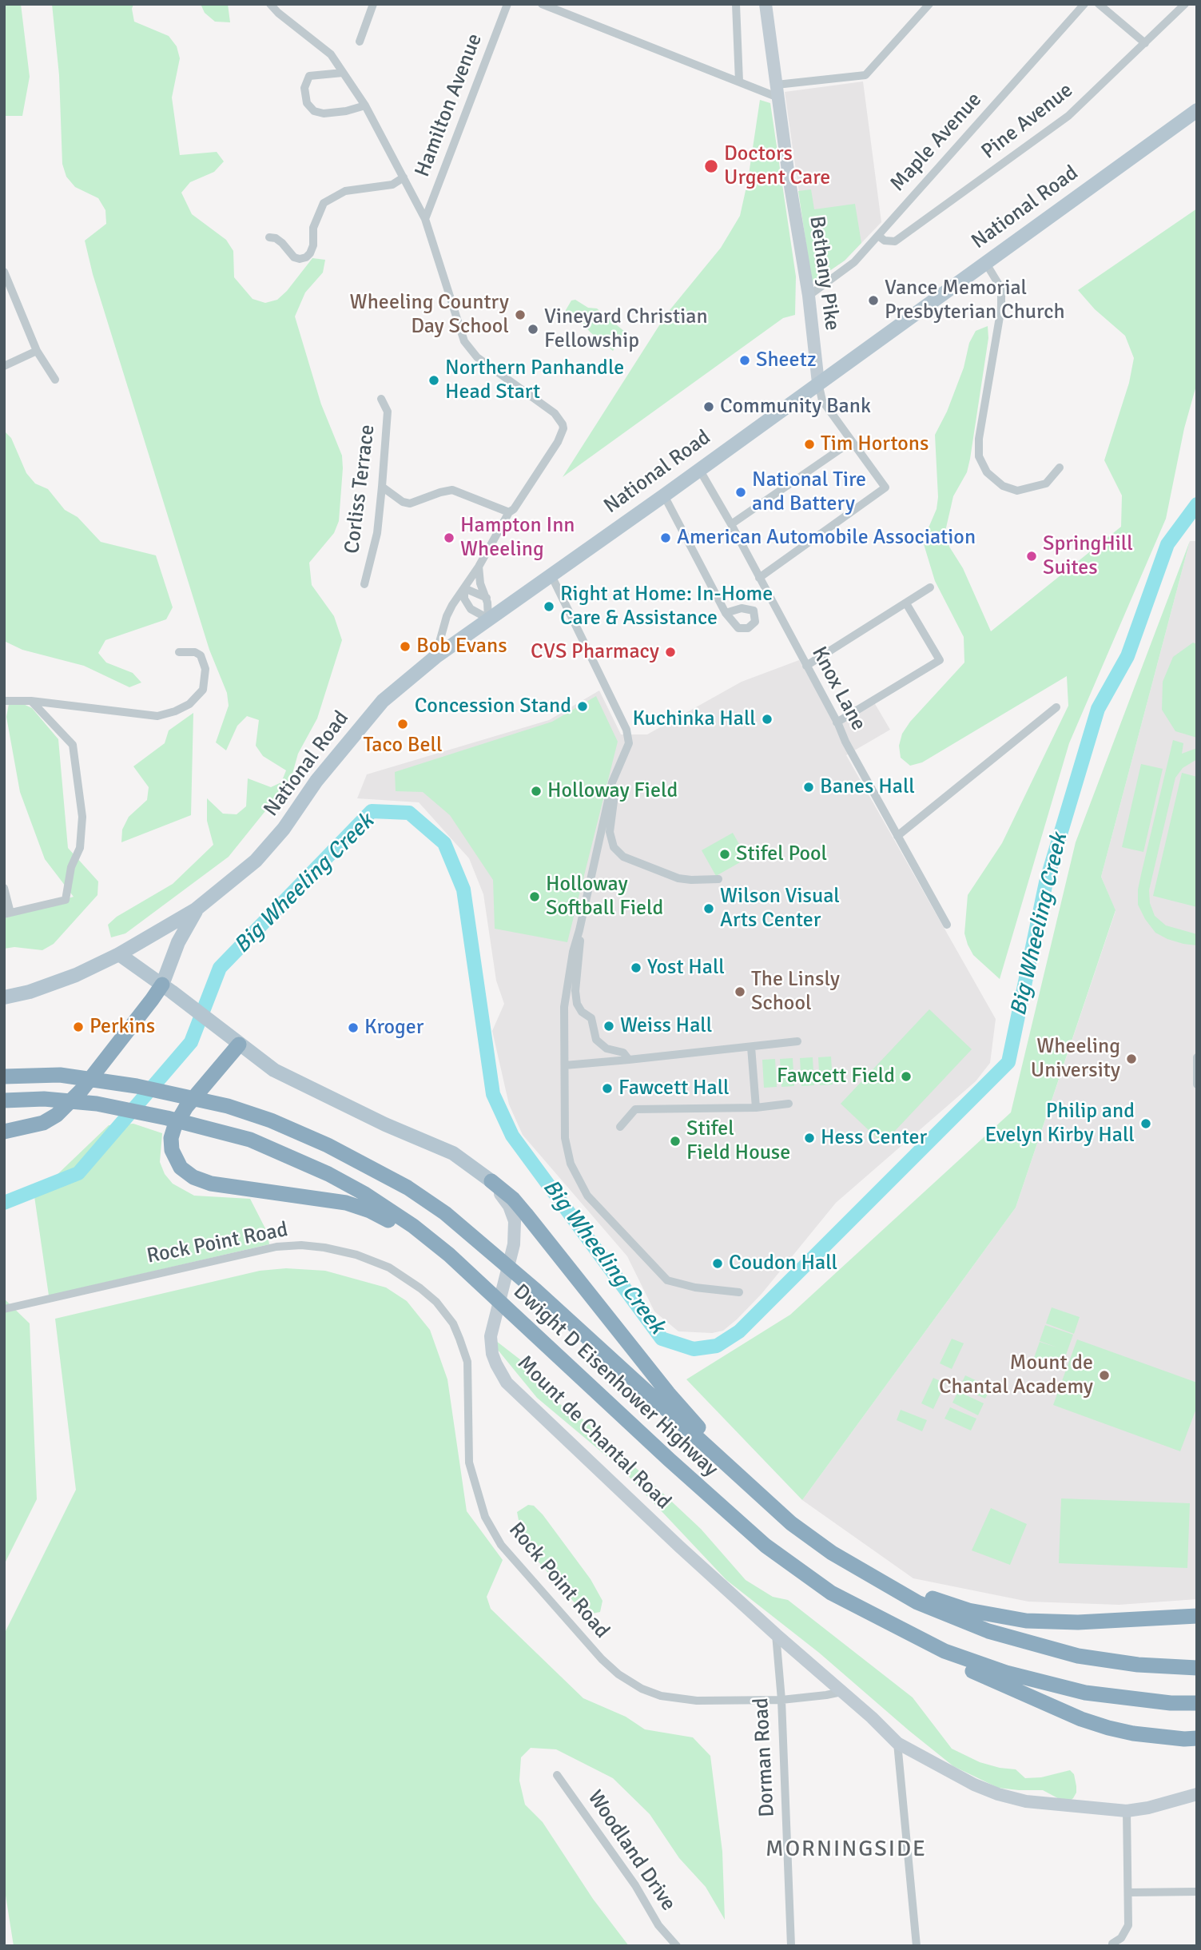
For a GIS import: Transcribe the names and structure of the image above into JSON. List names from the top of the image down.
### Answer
{
  "streets": {
    "highway": ["Dwight D Eisenhower Highway"],
    "main road": ["National Road", "Mount de Chantal Road"],
    "street": [
      "Hamilton Avenue",
      "Pine Avenue",
      "Maple Avenue",
      "Bethany Pike",
      "Corliss Terrace",
      "Knox Lane",
      "Rock Point Road",
      "Dorman Road",
      "Woodland Drive"
    ]
  },
  "crossings": [
    ["Pine Avenue", "Maple Avenue"],
    ["Maple Avenue", "Bethany Pike"],
    ["National Road", "Bethany Pike"],
    ["National Road", "Knox Lane"],
    ["National Road", "Mount de Chantal Road"],
    ["Rock Point Road", "Mount de Chantal Road"],
    ["Rock Point Road", "Dorman Road"],
    ["Mount de Chantal Road", "Dorman Road"]
  ],
  "districts": ["MORNINGSIDE"],
  "water": ["Big Wheeling Creek"],
  "places": [
    "Doctors Urgent Care",
    "Vance Memorial Presbyterian Church",
    "Wheeling Country Day School",
    "Vineyard Christian Fellowship",
    "Sheetz",
    "Northern Panhandle Head Start",
    "Community Bank",
    "Tim Hortons",
    "National Tire and Battery",
    "Hampton Inn Wheeling",
    "American Automobile Association",
    "SpringHill Suites",
    "Right at Home: In-Home Care & Assistance",
    "Bob Evans",
    "CVS Pharmacy",
    "Concession Stand",
    "Kuchinka Hall",
    "Taco Bell",
    "Banes Hall",
    "Holloway Field",
    "Stifel Pool",
    "Holloway Softball Field",
    "Wilson Visual Arts Center",
    "Yost Hall",
    "The Linsly School",
    "Weiss Hall",
    "Perkins",
    "Kroger",
    "Wheeling University",
    "Fawcett Field",
    "Fawcett Hall",
    "Philip and Evelyn Kirby Hall",
    "Hess Center",
    "Stifel Field House",
    "Coudon Hall",
    "Mount de Chantal Academy"
  ]
}
